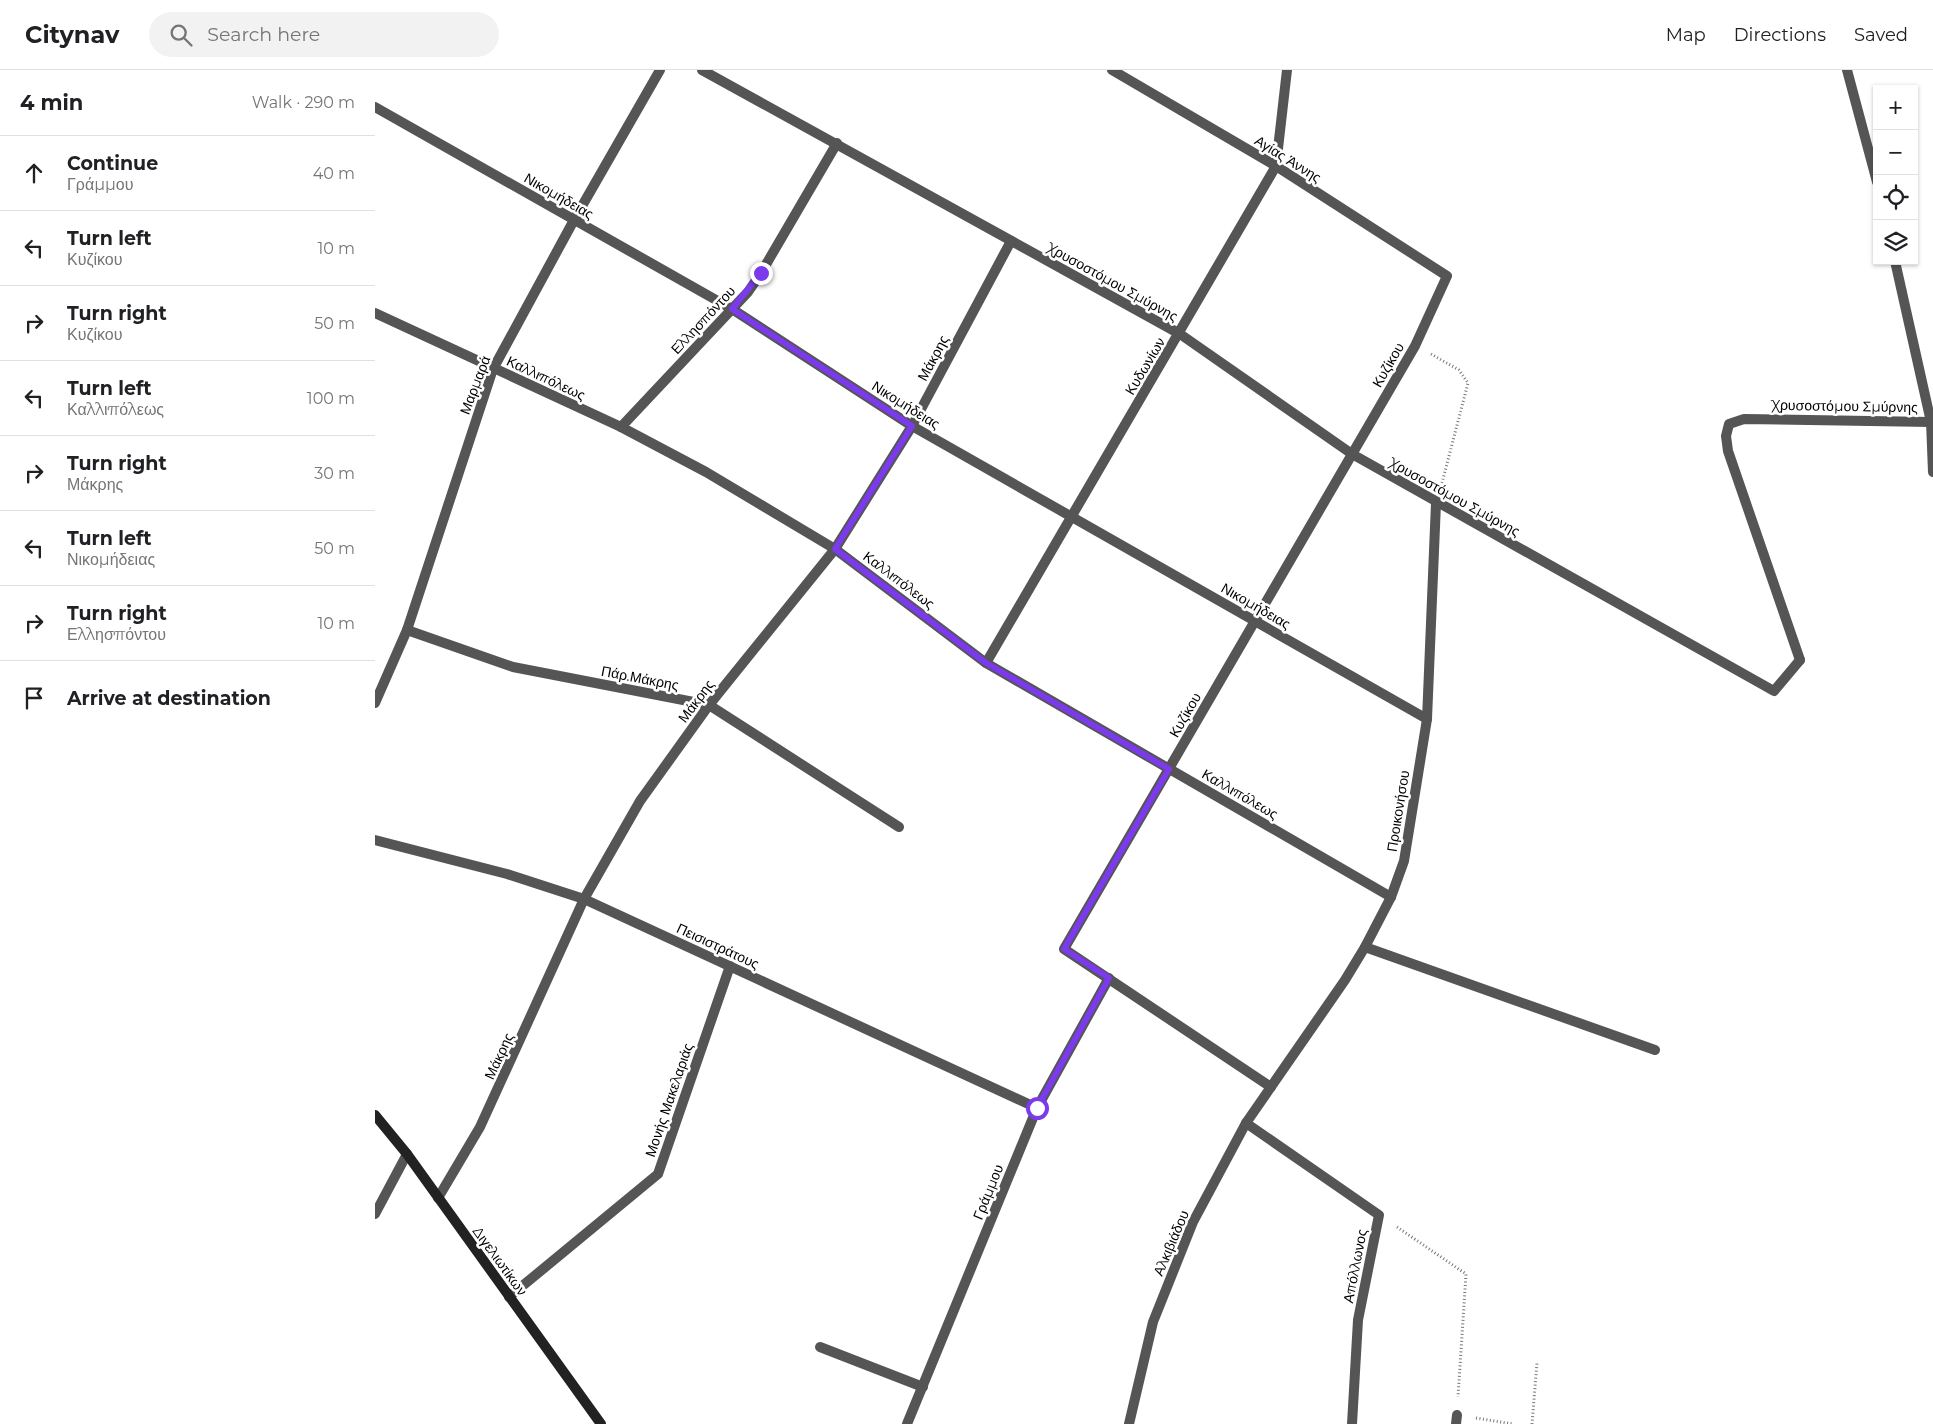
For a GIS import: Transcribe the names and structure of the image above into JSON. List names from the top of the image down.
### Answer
{
  "streets": {
    "main road": ["Διγελιωτίκων"],
    "street": [
      "Αγίας Άννης",
      "Νικομήδειας",
      "Χρυσοστόμου Σμύρνης",
      "Ελλησπόντου",
      "Μάκρης",
      "Κυζίκου",
      "Κυδωνίων",
      "Καλλιπόλεως",
      "Μαρμαρά",
      "Πάρ.Μάκρης",
      "Προικονήσου",
      "Πεισιστράτους",
      "Μονής Μακελαριάς",
      "Γράμμου",
      "Αλκιβιάδου",
      "Απόλλωνος"
    ]
  },
  "crossings": [
    ["Αγίας Άννης", "Κυζίκου"],
    ["Αγίας Άννης", "Κυδωνίων"],
    ["Νικομήδειας", "Ελλησπόντου"],
    ["Νικομήδειας", "Μάκρης"],
    ["Νικομήδειας", "Κυζίκου"],
    ["Νικομήδειας", "Κυδωνίων"],
    ["Νικομήδειας", "Μαρμαρά"],
    ["Νικομήδειας", "Προικονήσου"],
    ["Χρυσοστόμου Σμύρνης", "Ελλησπόντου"],
    ["Χρυσοστόμου Σμύρνης", "Μάκρης"],
    ["Χρυσοστόμου Σμύρνης", "Κυζίκου"],
    ["Χρυσοστόμου Σμύρνης", "Κυδωνίων"],
    ["Χρυσοστόμου Σμύρνης", "Προικονήσου"],
    ["Ελλησπόντου", "Καλλιπόλεως"],
    ["Μάκρης", "Καλλιπόλεως"],
    ["Μάκρης", "Πάρ.Μάκρης"],
    ["Μάκρης", "Πεισιστράτους"],
    ["Μάκρης", "Διγελιωτίκων"],
    ["Κυζίκου", "Καλλιπόλεως"],
    ["Κυζίκου", "Προικονήσου"],
    ["Κυζίκου", "Γράμμου"],
    ["Κυζίκου", "Αλκιβιάδου"],
    ["Κυδωνίων", "Καλλιπόλεως"],
    ["Καλλιπόλεως", "Μαρμαρά"],
    ["Καλλιπόλεως", "Προικονήσου"],
    ["Μαρμαρά", "Πάρ.Μάκρης"],
    ["Προικονήσου", "Αλκιβιάδου"],
    ["Πεισιστράτους", "Μονής Μακελαριάς"],
    ["Πεισιστράτους", "Γράμμου"],
    ["Μονής Μακελαριάς", "Διγελιωτίκων"],
    ["Αλκιβιάδου", "Απόλλωνος"]
  ],
  "page": {
    "header": "Citynav",
    "search": "Search here",
    "nav": ["Map", "Directions", "Saved"],
    "heading": ["4 min", "Walk · 290 m"],
    "map_buttons": ["+", "−"],
    "list": [
      ["Continue", "Γράμμου", "40 m"],
      ["Turn left", "Κυζίκου", "10 m"],
      ["Turn right", "Κυζίκου", "50 m"],
      ["Turn left", "Καλλιπόλεως", "100 m"],
      ["Turn right", "Μάκρης", "30 m"],
      ["Turn left", "Νικομήδειας", "50 m"],
      ["Turn right", "Ελλησπόντου", "10 m"],
      "Arrive at destination"
    ]
  }
}
